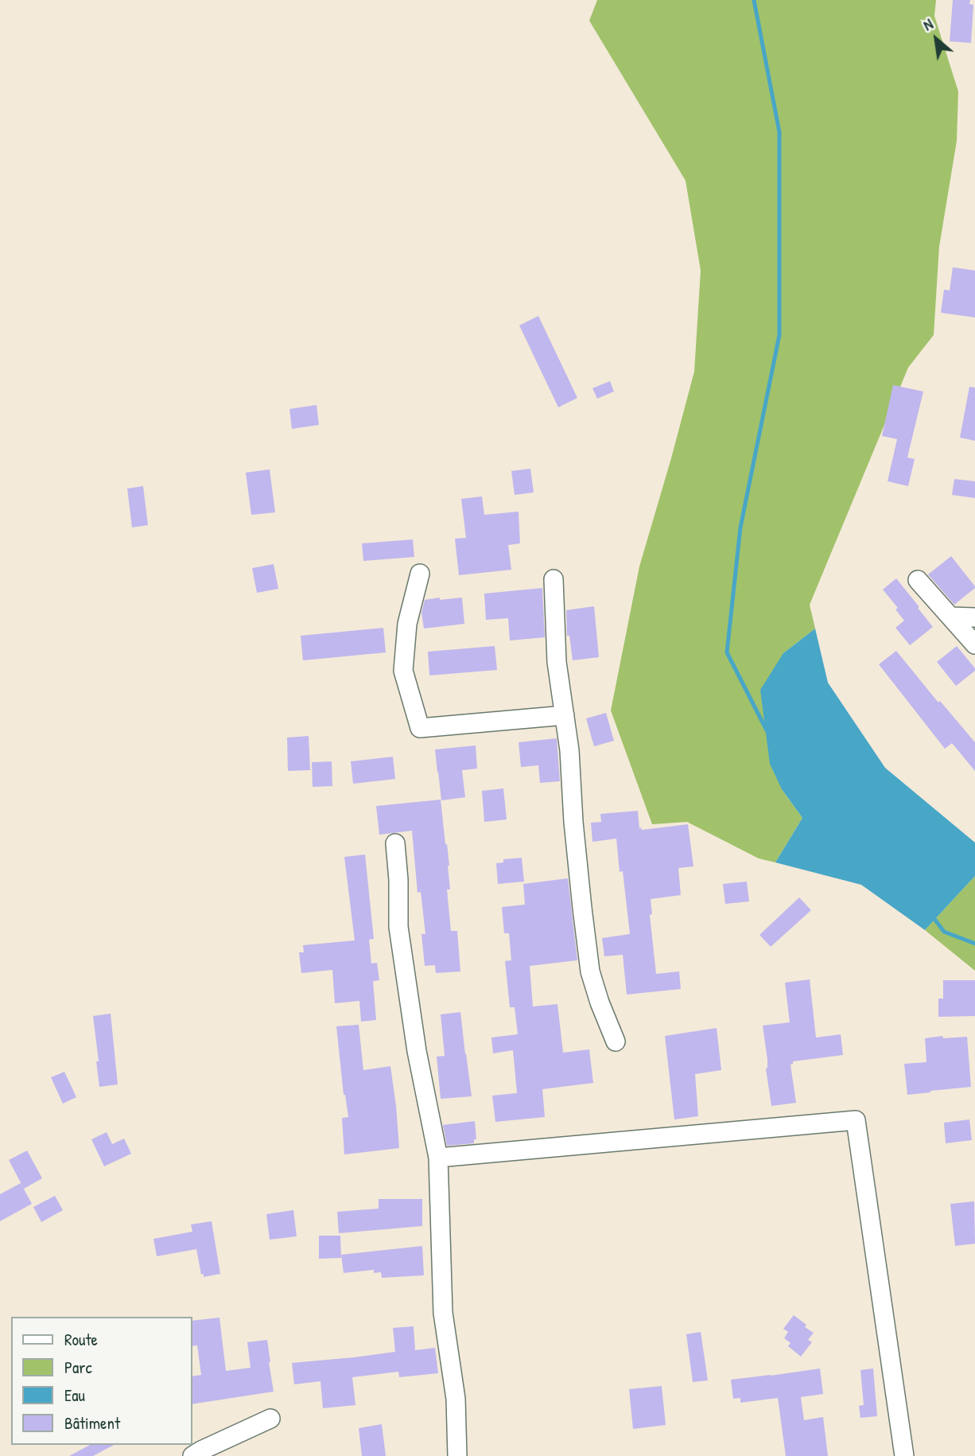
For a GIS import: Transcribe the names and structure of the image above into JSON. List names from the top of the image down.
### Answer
{
  "legend": [
    "Route",
    "Parc",
    "Eau",
    "Bâtiment"
  ],
  "north": "top left"
}
